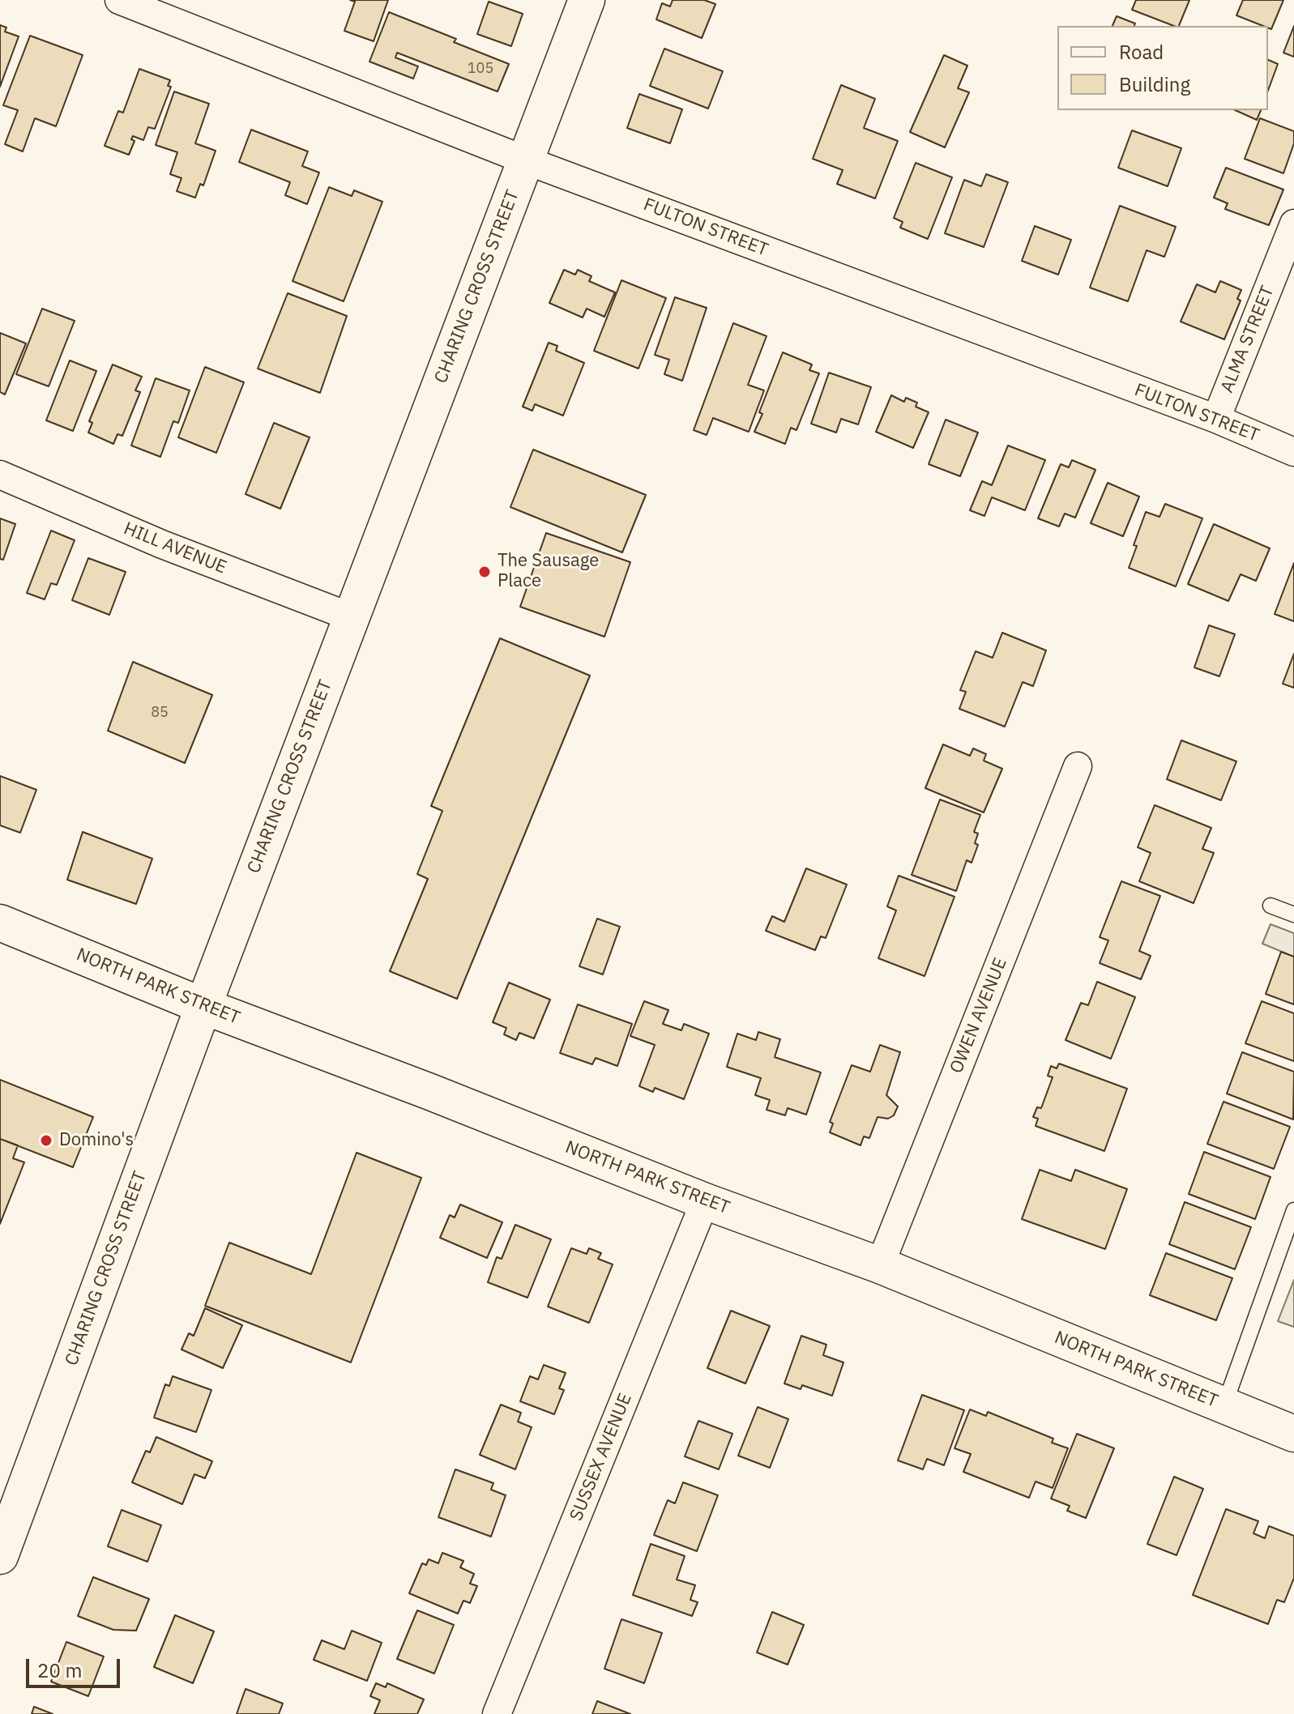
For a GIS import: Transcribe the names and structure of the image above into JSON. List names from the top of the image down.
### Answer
{
  "streets": {
    "main road": ["CHARING CROSS STREET", "NORTH PARK STREET"],
    "street": [
      "FULTON STREET",
      "ALMA STREET",
      "HILL AVENUE",
      "OWEN AVENUE",
      "SUSSEX AVENUE"
    ]
  },
  "crossings": [
    ["FULTON STREET", "CHARING CROSS STREET"],
    ["FULTON STREET", "ALMA STREET"],
    ["CHARING CROSS STREET", "HILL AVENUE"],
    ["CHARING CROSS STREET", "NORTH PARK STREET"],
    ["NORTH PARK STREET", "OWEN AVENUE"],
    ["NORTH PARK STREET", "SUSSEX AVENUE"]
  ],
  "places": ["The Sausage Place", "Domino's"],
  "house_numbers": ["105", "85"],
  "legend": ["Road", "Building"],
  "scale_bar": "20 m"
}
